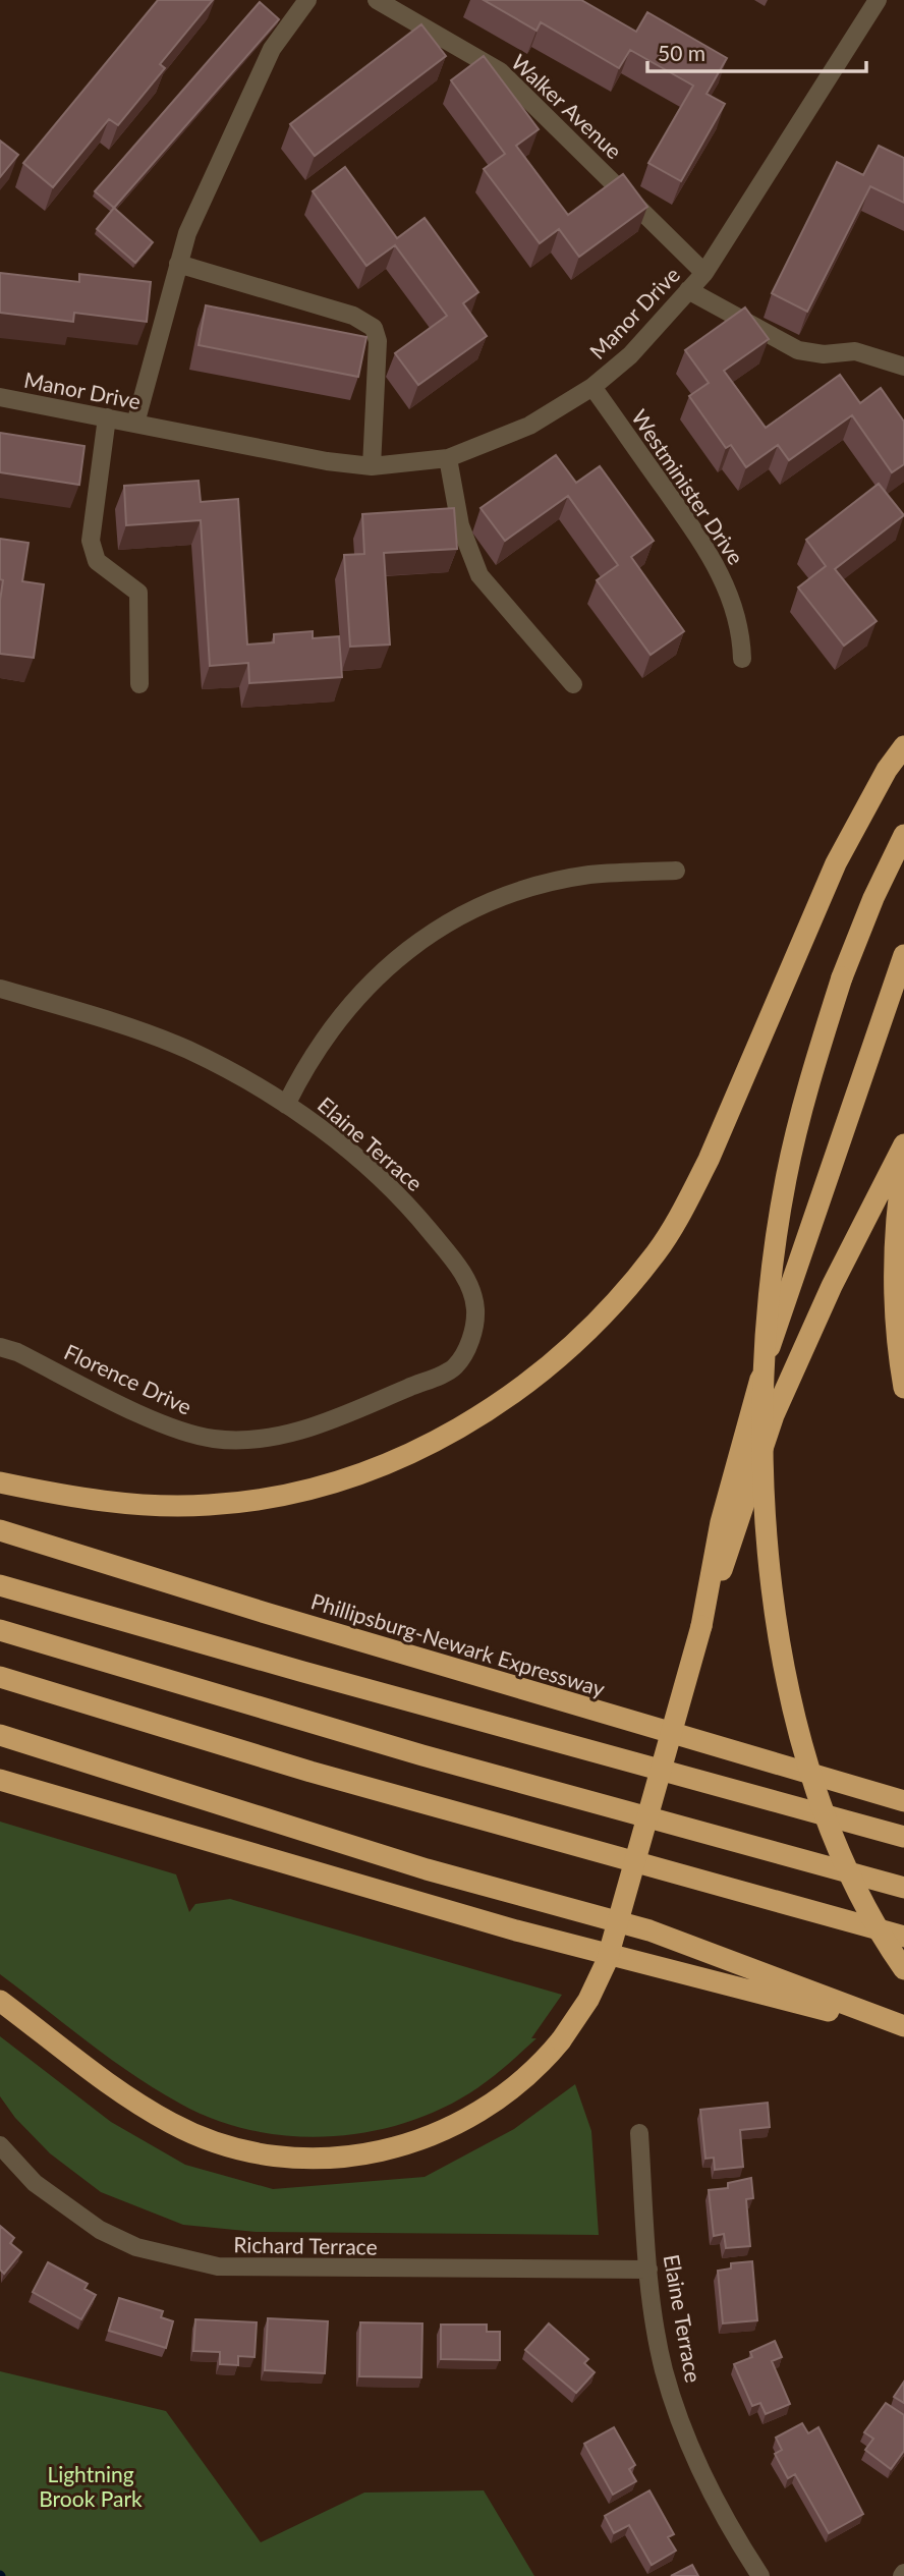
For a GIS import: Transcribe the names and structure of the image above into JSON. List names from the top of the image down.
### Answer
{
  "streets": {
    "highway": ["Phillipsburg-Newark Expressway"],
    "street": [
      "Walker Avenue",
      "Manor Drive",
      "Westminister Drive",
      "Elaine Terrace",
      "Florence Drive",
      "Richard Terrace"
    ]
  },
  "crossings": [
    ["Walker Avenue", "Manor Drive"],
    ["Manor Drive", "Westminister Drive"],
    ["Elaine Terrace", "Florence Drive"],
    ["Elaine Terrace", "Richard Terrace"]
  ],
  "parks": ["Lightning Brook Park"],
  "scale_bar": "50 m"
}
